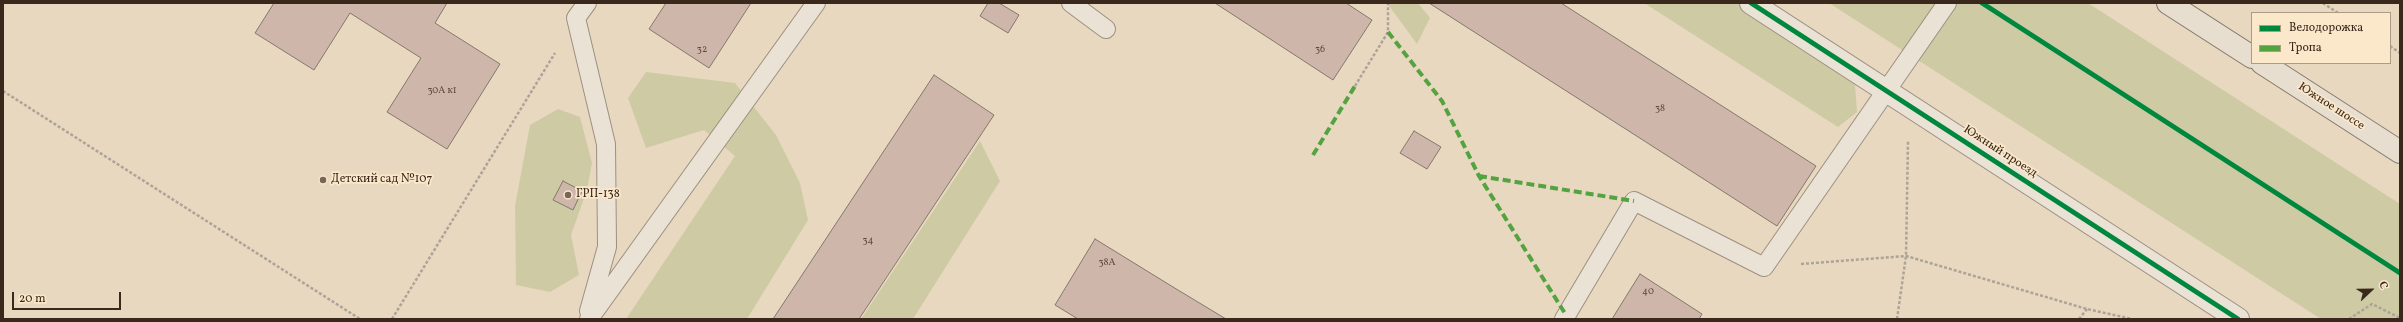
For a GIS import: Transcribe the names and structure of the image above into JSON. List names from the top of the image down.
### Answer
{
  "streets": {
    "main road": ["Южное шоссе"],
    "street": ["Южный проезд"]
  },
  "places": ["Детский сад №107", "ГРП-138"],
  "house_numbers": [
    "32",
    "36",
    "30А к1",
    "38",
    "34",
    "38А",
    "40"
  ],
  "legend": ["Велодорожка", "Тропа"],
  "scale_bar": "20 m",
  "north": "right"
}
